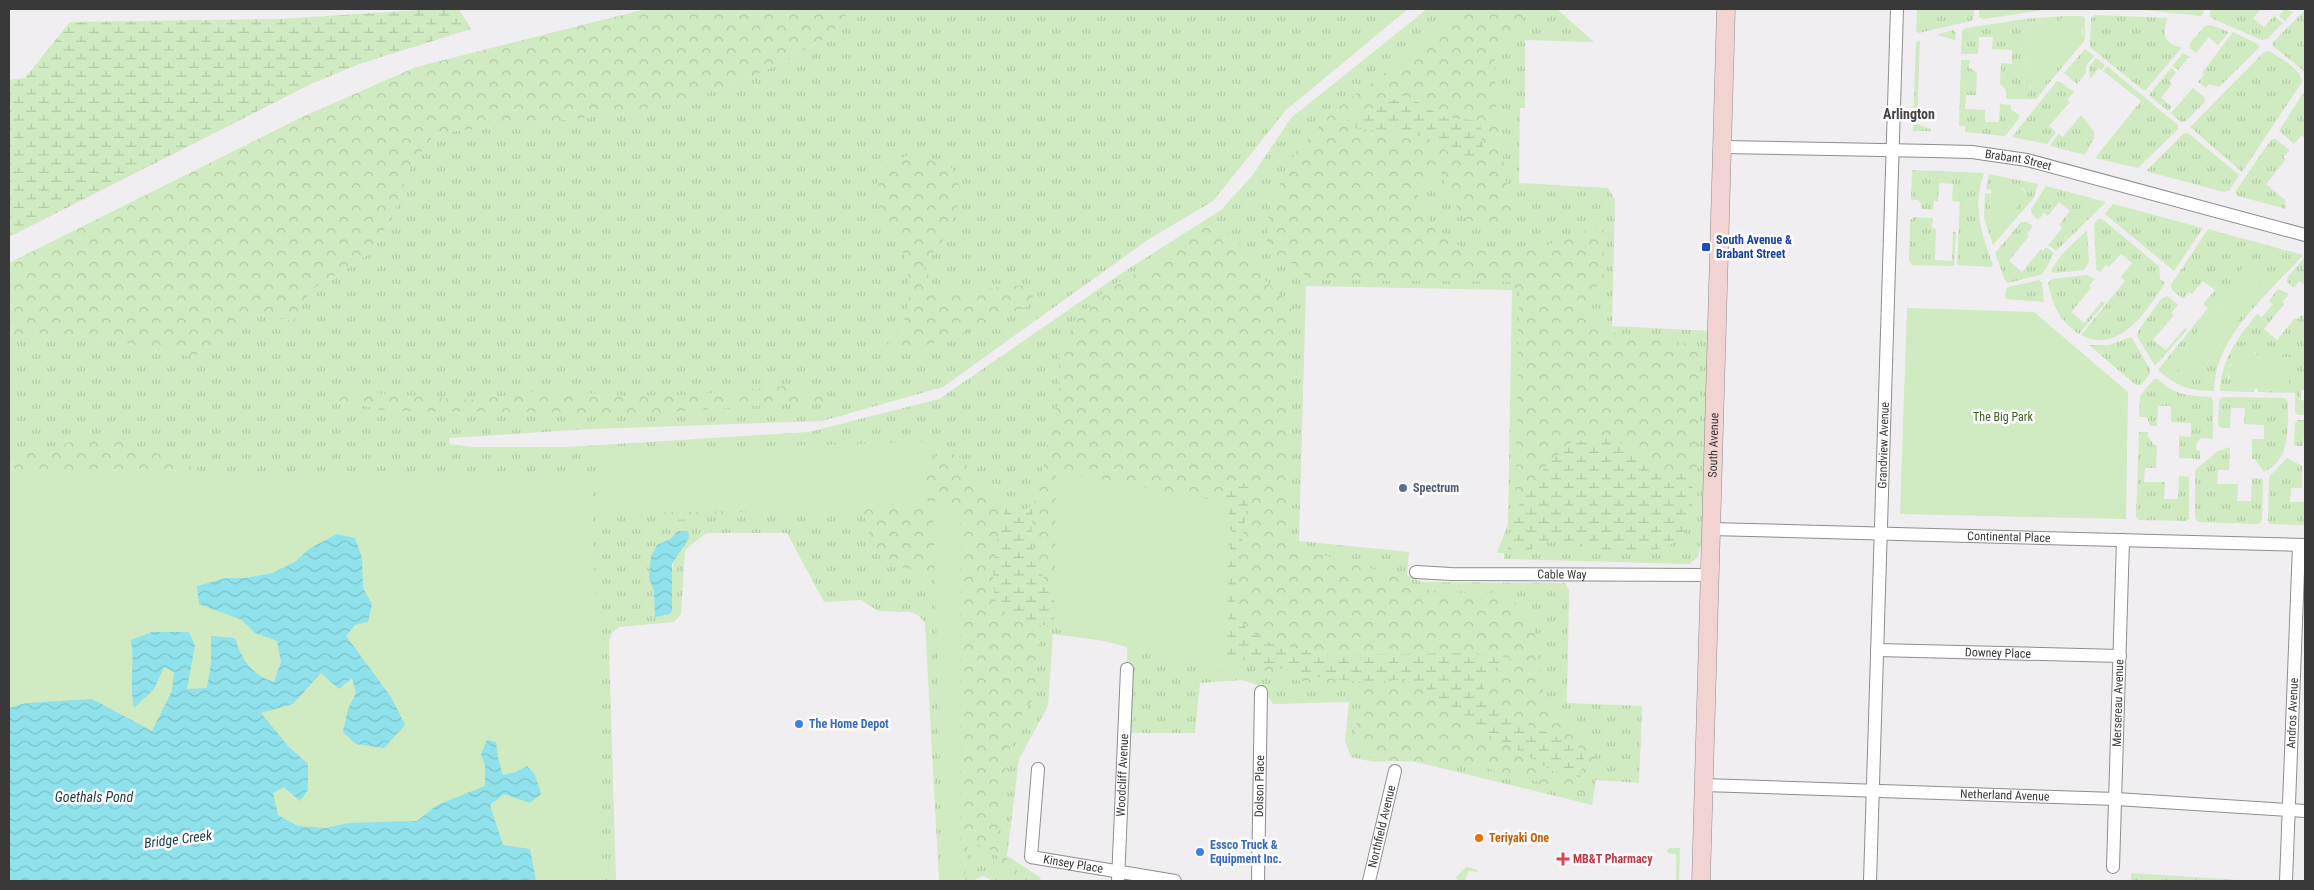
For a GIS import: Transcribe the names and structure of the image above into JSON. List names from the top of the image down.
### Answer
{
  "streets": {
    "street": [
      "Brabant Street",
      "South Avenue",
      "Grandview Avenue",
      "Continental Place",
      "Cable Way",
      "Downey Place",
      "Mersereau Avenue",
      "Andros Avenue",
      "Woodcliff Avenue",
      "Dolson Place",
      "Netherland Avenue",
      "Northfield Avenue",
      "Kinsey Place"
    ]
  },
  "crossings": [
    ["Brabant Street", "South Avenue"],
    ["Brabant Street", "Grandview Avenue"],
    ["South Avenue", "Continental Place"],
    ["South Avenue", "Cable Way"],
    ["South Avenue", "Netherland Avenue"],
    ["Grandview Avenue", "Continental Place"],
    ["Grandview Avenue", "Downey Place"],
    ["Grandview Avenue", "Netherland Avenue"],
    ["Continental Place", "Mersereau Avenue"],
    ["Continental Place", "Andros Avenue"],
    ["Downey Place", "Mersereau Avenue"],
    ["Mersereau Avenue", "Netherland Avenue"],
    ["Andros Avenue", "Netherland Avenue"],
    ["Woodcliff Avenue", "Kinsey Place"]
  ],
  "districts": ["Arlington"],
  "water": ["Goethals Pond", "Bridge Creek"],
  "parks": ["The Big Park"],
  "places": {
    "transit": ["South Avenue & Brabant Street"],
    "other": [
      "Spectrum",
      "The Home Depot",
      "Teriyaki One",
      "Essco Truck & Equipment Inc."
    ],
    "health": ["MB&T Pharmacy"]
  }
}
